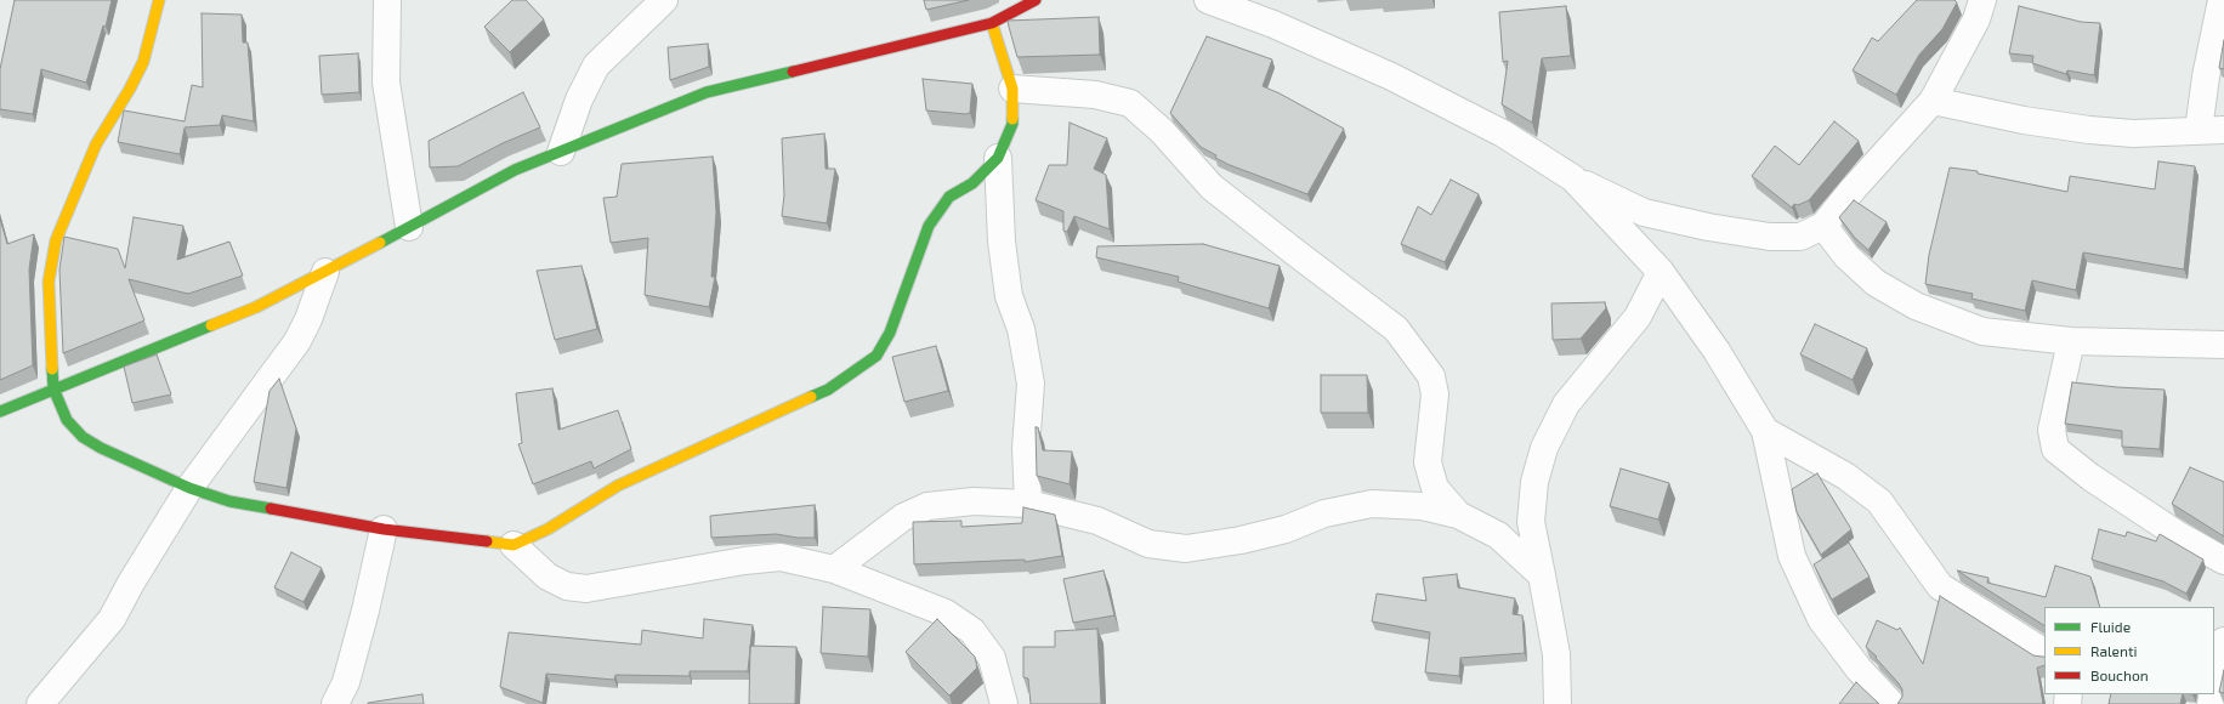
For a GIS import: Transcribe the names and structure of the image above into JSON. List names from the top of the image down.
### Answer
{
  "legend": ["Fluide", "Ralenti", "Bouchon"]
}
